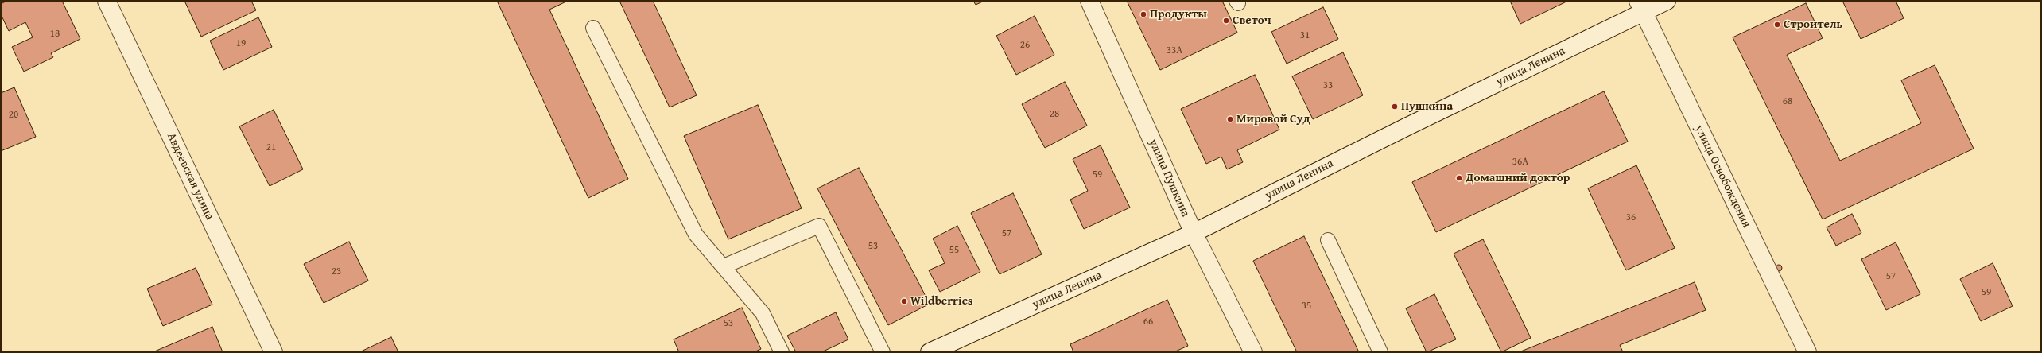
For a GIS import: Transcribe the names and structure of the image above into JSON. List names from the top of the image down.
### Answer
{
  "streets": {
    "street": [
      "улица Ленина",
      "Авдеевская улица",
      "улица Освобождения",
      "улица Пушкина"
    ]
  },
  "crossings": [
    ["улица Ленина", "улица Освобождения"],
    ["улица Ленина", "улица Пушкина"]
  ],
  "places": [
    "Продукты",
    "Светоч",
    "Строитель",
    "Пушкина",
    "Мировой Суд",
    "Домашний доктор",
    "Wildberries"
  ],
  "house_numbers": [
    "18",
    "31",
    "19",
    "26",
    "33А",
    "33",
    "68",
    "28",
    "20",
    "21",
    "36А",
    "59",
    "36",
    "57",
    "53",
    "55",
    "23",
    "57",
    "59",
    "35",
    "66",
    "53"
  ]
}
